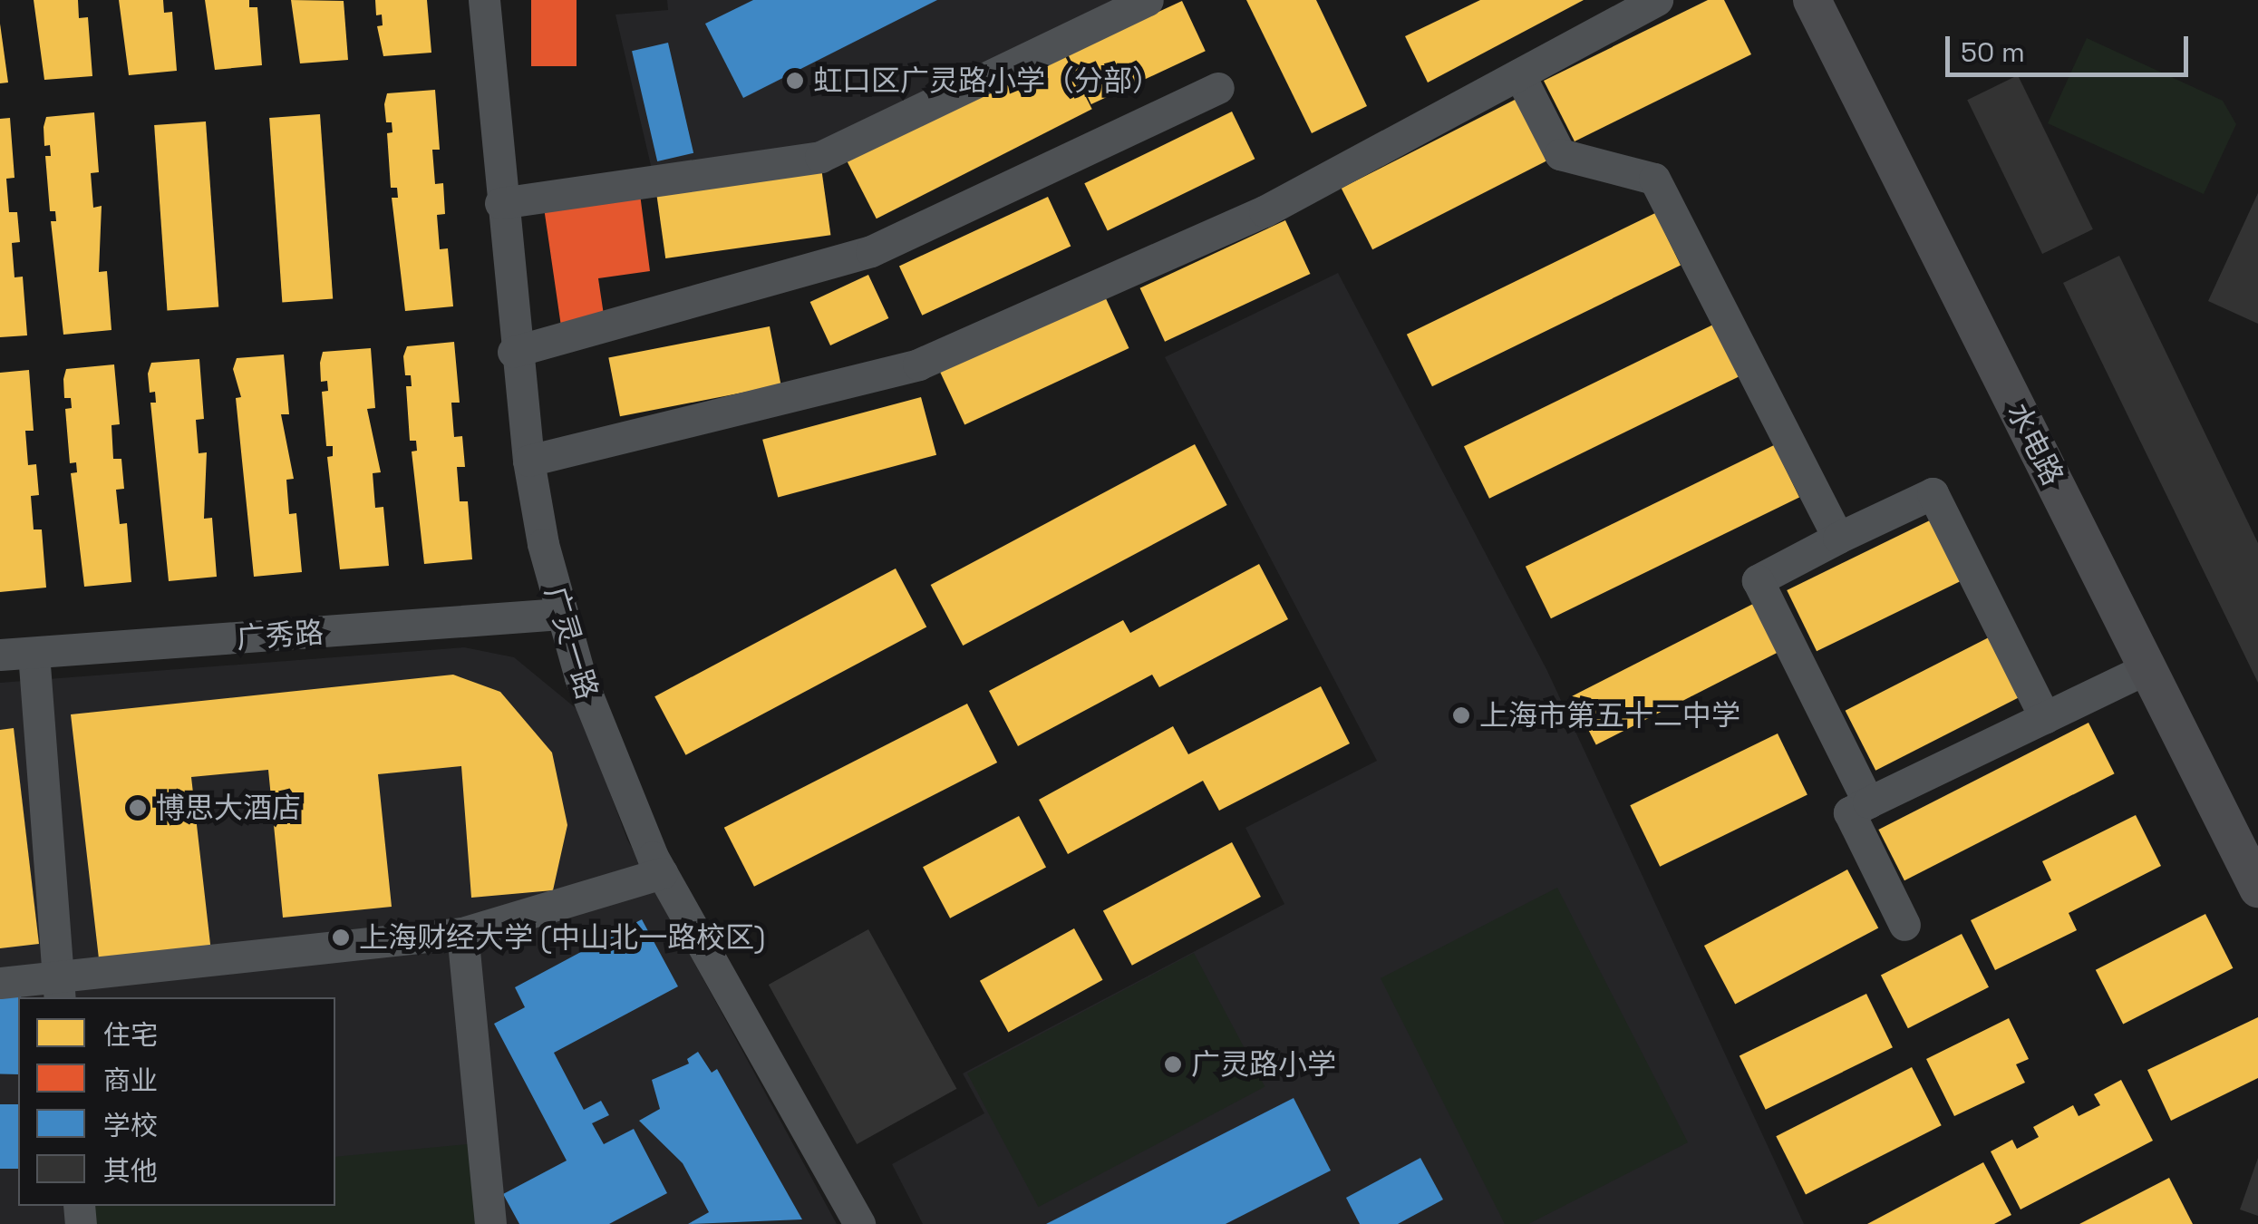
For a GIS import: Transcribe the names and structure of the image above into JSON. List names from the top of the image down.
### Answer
{
  "streets": {
    "main road": ["水电路"],
    "street": ["广秀路", "广灵一路"]
  },
  "crossings": [
    ["广秀路", "广灵一路"]
  ],
  "places": [
    "虹口区广灵路小学（分部）",
    "上海市第五十二中学",
    "博思大酒店",
    "上海财经大学 (中山北一路校区)",
    "广灵路小学"
  ],
  "legend": [
    "住宅",
    "商业",
    "学校",
    "其他"
  ],
  "scale_bar": "50 m"
}
